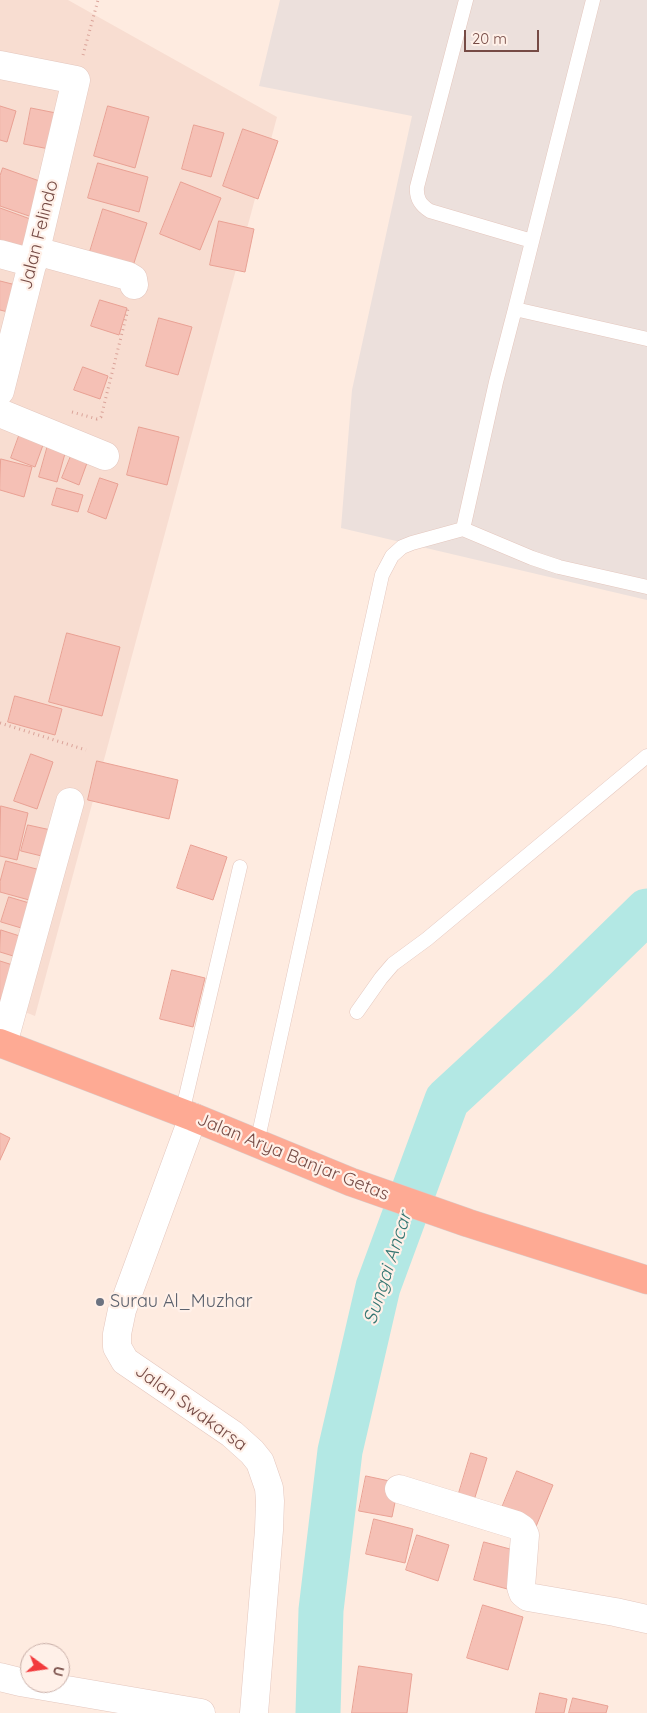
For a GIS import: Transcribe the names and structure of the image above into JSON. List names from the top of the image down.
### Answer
{
  "streets": {
    "highway": ["Jalan Arya Banjar Getas"],
    "street": ["Jalan Felindo", "Jalan Swakarsa"]
  },
  "crossings": [
    ["Jalan Arya Banjar Getas", "Jalan Swakarsa"]
  ],
  "water": ["Sungai Ancar"],
  "places": ["Surau Al_Muzhar"],
  "scale_bar": "20 m",
  "north": "right"
}
